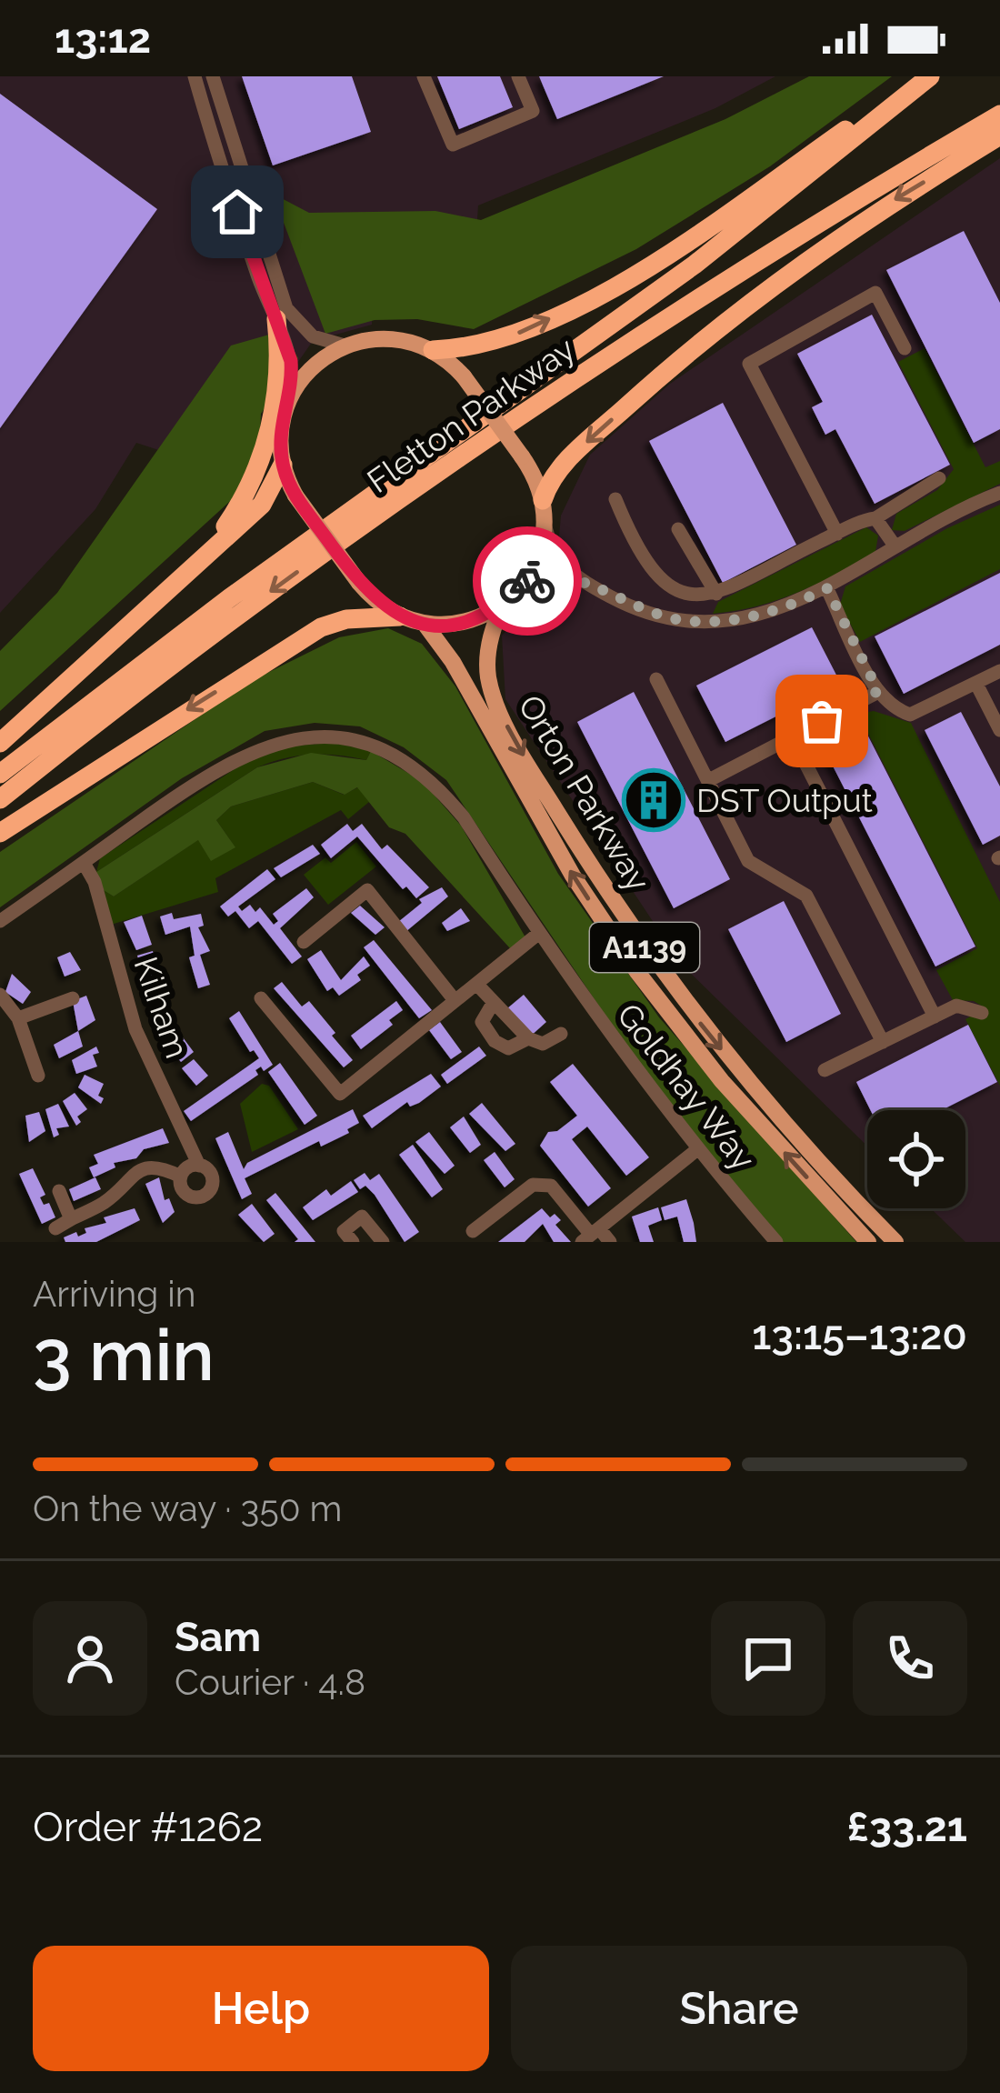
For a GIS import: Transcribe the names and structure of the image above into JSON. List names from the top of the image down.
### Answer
{
  "streets": {
    "highway": ["Fletton Parkway"],
    "main road": ["Orton Parkway", "A1139"],
    "street": ["Kilham", "Goldhay Way"]
  },
  "crossings": [
    ["Kilham", "Goldhay Way"]
  ],
  "places": {
    "building": ["DST Output"]
  },
  "page": {
    "status": "13:12",
    "heading": ["3 min", "Arriving in", "13:15–13:20"],
    "panel": [
      "Sam",
      "Courier · 4.8",
      "Order #1262",
      "£33.21"
    ],
    "bar": "On the way · 350 m",
    "buttons": ["Help", "Share"]
  }
}
